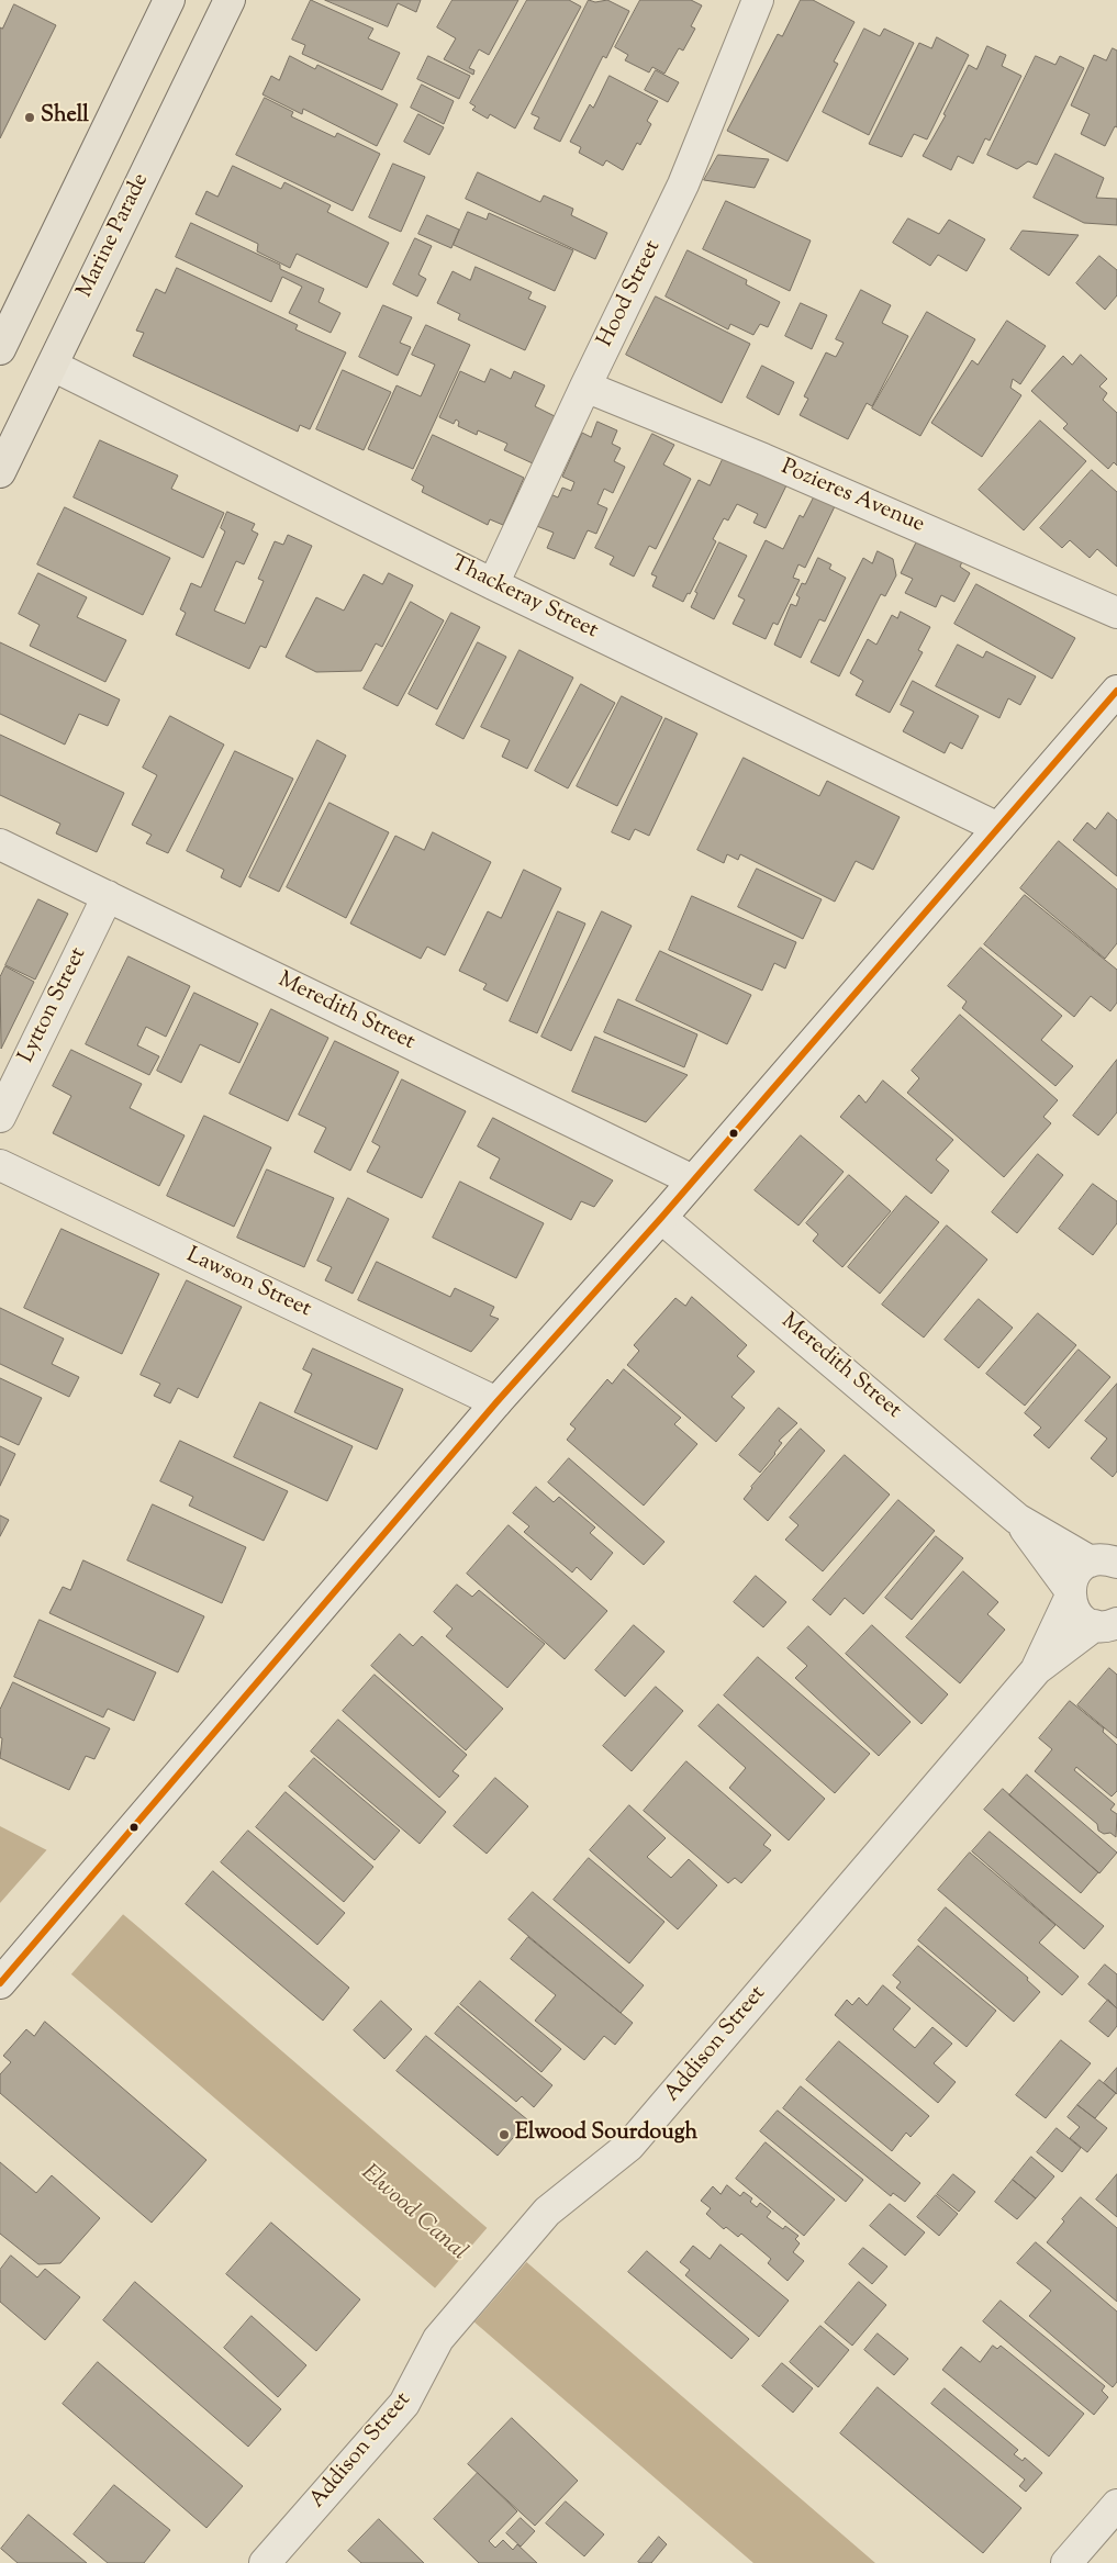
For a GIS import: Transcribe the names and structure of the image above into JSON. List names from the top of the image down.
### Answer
{
  "streets": {
    "main road": ["Marine Parade"],
    "street": [
      "Hood Street",
      "Pozieres Avenue",
      "Thackeray Street",
      "Lytton Street",
      "Meredith Street",
      "Lawson Street",
      "Addison Street"
    ]
  },
  "crossings": [
    ["Marine Parade", "Thackeray Street"],
    ["Hood Street", "Pozieres Avenue"],
    ["Hood Street", "Thackeray Street"],
    ["Lytton Street", "Meredith Street"],
    ["Meredith Street", "Addison Street"]
  ],
  "water": ["Elwood Canal"],
  "places": ["Shell", "Elwood Sourdough"]
}
